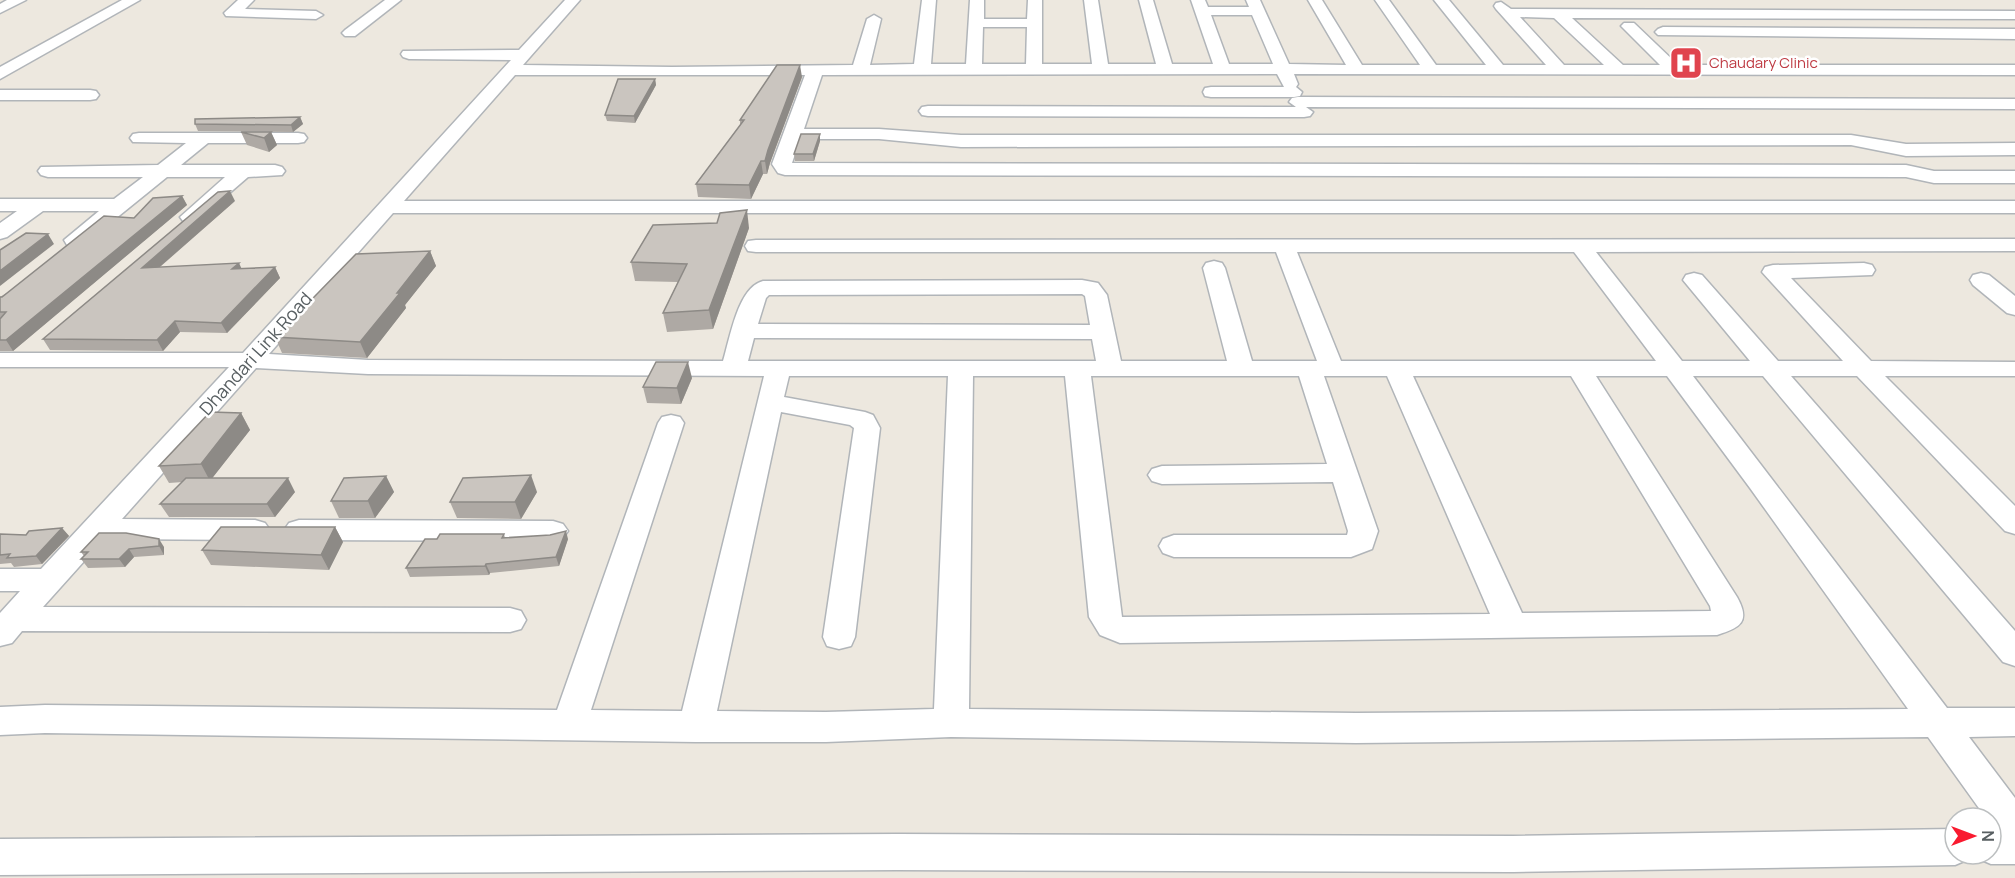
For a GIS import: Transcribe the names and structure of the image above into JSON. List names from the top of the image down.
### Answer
{
  "streets": {
    "street": ["Dhandari Link Road"]
  },
  "places": {
    "hospital": ["Chaudary Clinic"]
  },
  "north": "right"
}
